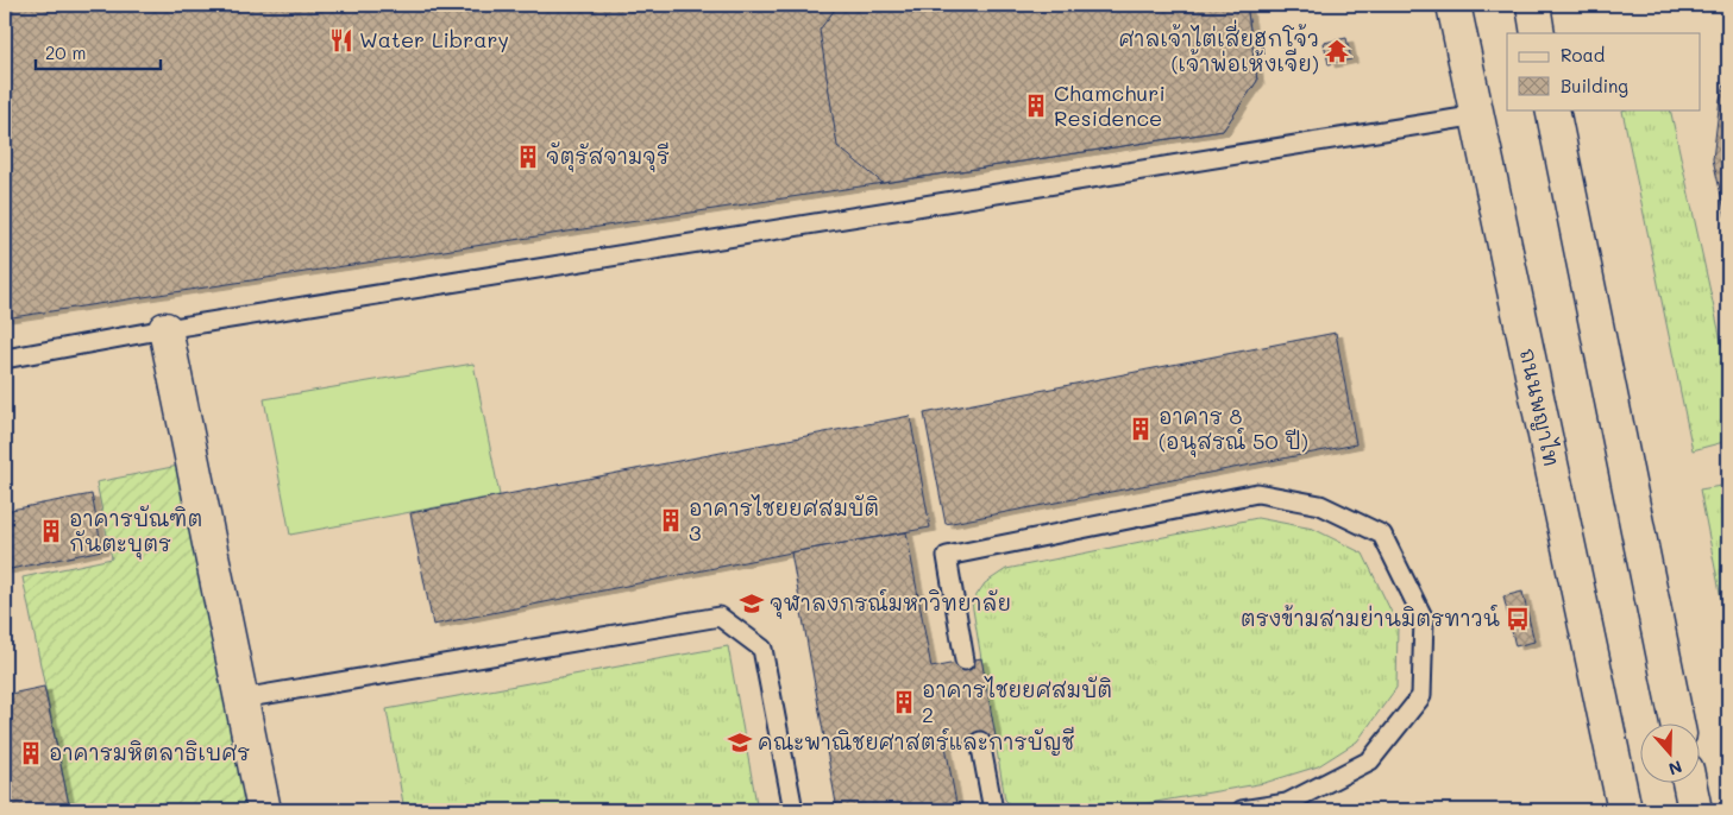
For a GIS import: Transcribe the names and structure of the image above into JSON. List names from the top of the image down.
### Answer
{
  "streets": {
    "main road": ["ถนนพญาไท"]
  },
  "places": {
    "restaurant": ["Water Library"],
    "temple": ["ศาลเจ้าไต่เสี่ยฮุกโจ้ว (เจ้าพ่อเห้งเจีย)"],
    "building": [
      "Chamchuri Residence",
      "จัตุรัสจามจุรี",
      "อาคาร 8 (อนุสรณ์ 50 ปี)",
      "อาคารไชยยศสมบัติ 3",
      "อาคารบัณฑิต กันตะบุตร",
      "อาคารไชยยศสมบัติ 2",
      "อาคารมหิตลาธิเบศร"
    ],
    "school or university": ["จุฬาลงกรณ์มหาวิทยาลัย", "คณะพาณิชยศาสตร์และการบัญชี"],
    "bus stop": ["ตรงข้ามสามย่านมิตรทาวน์"]
  },
  "legend": ["Road", "Building"],
  "scale_bar": "20 m",
  "north": "bottom"
}
